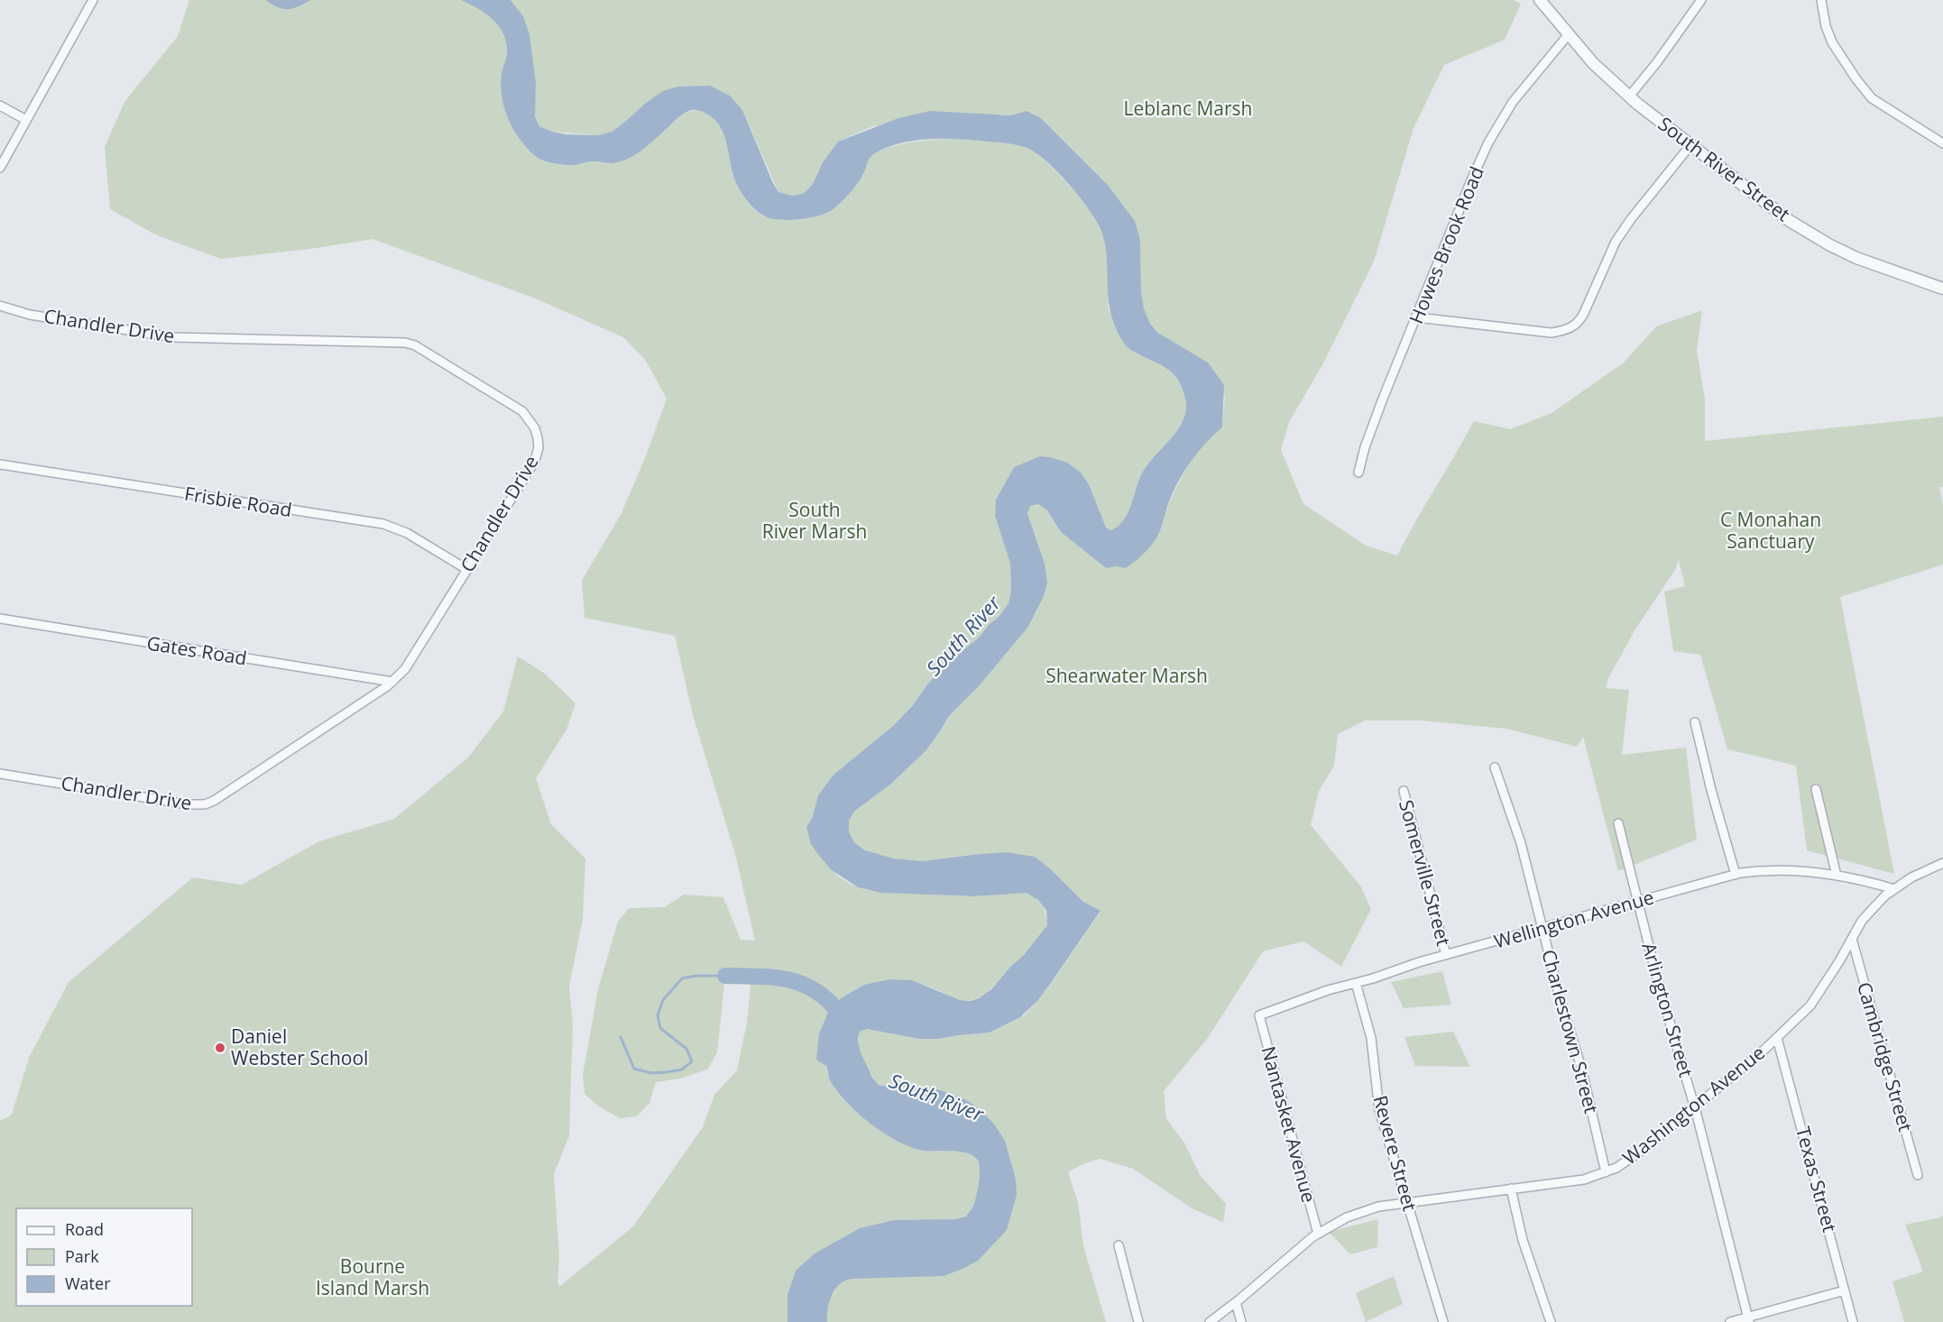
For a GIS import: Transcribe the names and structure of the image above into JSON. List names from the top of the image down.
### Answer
{
  "streets": {
    "street": [
      "South River Street",
      "Howes Brook Road",
      "Chandler Drive",
      "Frisbie Road",
      "Gates Road",
      "Somerville Street",
      "Wellington Avenue",
      "Arlington Street",
      "Charlestown Street",
      "Cambridge Street",
      "Washington Avenue",
      "Nantasket Avenue",
      "Revere Street",
      "Texas Street"
    ]
  },
  "crossings": [
    ["South River Street", "Howes Brook Road"],
    ["Chandler Drive", "Frisbie Road"],
    ["Chandler Drive", "Gates Road"],
    ["Somerville Street", "Wellington Avenue"],
    ["Wellington Avenue", "Arlington Street"],
    ["Wellington Avenue", "Charlestown Street"],
    ["Wellington Avenue", "Washington Avenue"],
    ["Wellington Avenue", "Nantasket Avenue"],
    ["Wellington Avenue", "Revere Street"],
    ["Arlington Street", "Washington Avenue"],
    ["Charlestown Street", "Washington Avenue"],
    ["Cambridge Street", "Washington Avenue"],
    ["Washington Avenue", "Nantasket Avenue"],
    ["Washington Avenue", "Revere Street"],
    ["Washington Avenue", "Texas Street"]
  ],
  "water": ["South River"],
  "parks": [
    "Leblanc Marsh",
    "South River Marsh",
    "C Monahan Sanctuary",
    "Shearwater Marsh",
    "Bourne Island Marsh"
  ],
  "places": ["Daniel Webster School"],
  "legend": ["Road", "Park", "Water"]
}
